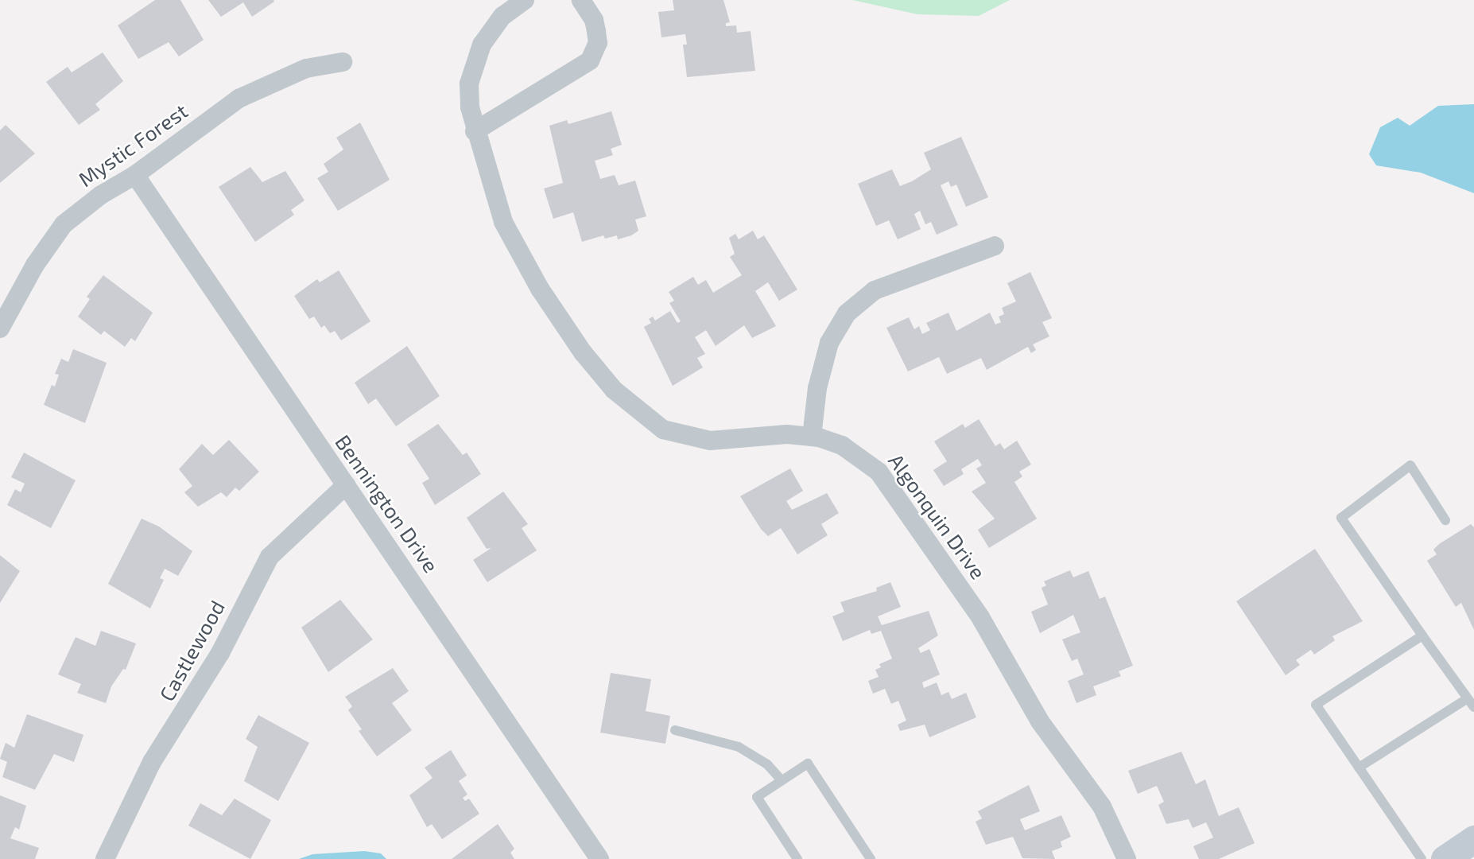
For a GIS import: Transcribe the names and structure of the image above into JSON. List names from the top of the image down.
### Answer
{
  "streets": {
    "street": [
      "Mystic Forest",
      "Bennington Drive",
      "Algonquin Drive",
      "Castlewood"
    ]
  },
  "crossings": [
    ["Mystic Forest", "Bennington Drive"],
    ["Bennington Drive", "Castlewood"]
  ]
}
